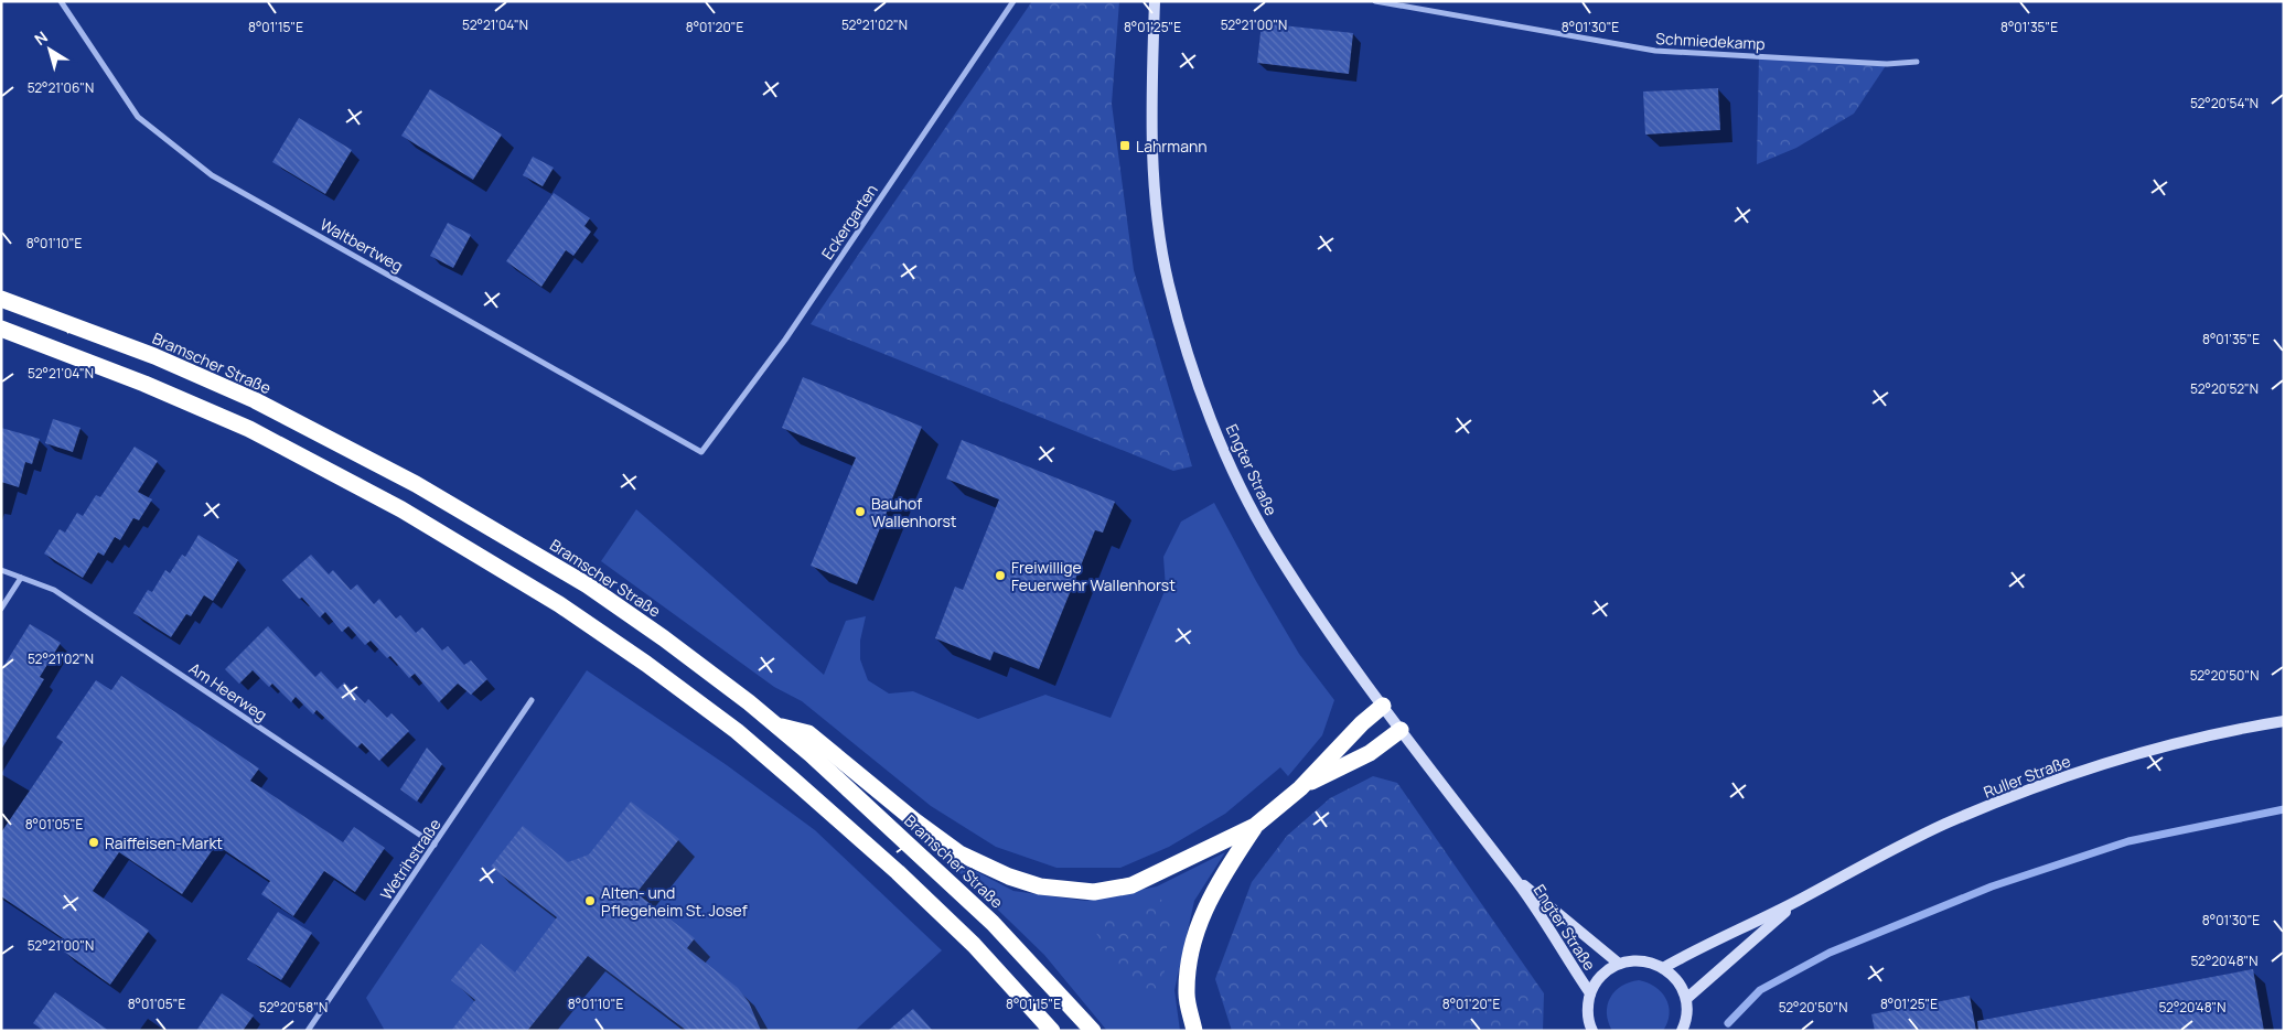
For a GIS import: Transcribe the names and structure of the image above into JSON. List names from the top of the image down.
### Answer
{
  "streets": {
    "highway": ["Bramscher Straße"],
    "main road": ["Engter Straße", "Ruller Straße"],
    "street": [
      "Schmiedekamp",
      "Eckergarten",
      "Waltbertweg",
      "Am Heerweg",
      "Wetrihstraße"
    ]
  },
  "crossings": [
    ["Eckergarten", "Waltbertweg"],
    ["Am Heerweg", "Wetrihstraße"]
  ],
  "places": {
    "transit": ["Lahrmann"],
    "other": [
      "Bauhof Wallenhorst",
      "Freiwillige Feuerwehr Wallenhorst",
      "Raiffeisen-Markt",
      "Alten- und Pflegeheim St. Josef"
    ]
  },
  "north": "top left",
  "coordinates": [
    "52°21'04\"N",
    "52°21'02\"N",
    "52°21'00\"N",
    "8°01'15\"E",
    "8°01'20\"E",
    "8°01'25\"E",
    "8°01'30\"E",
    "8°01'35\"E",
    "52°21'06\"N",
    "52°20'54\"N",
    "8°01'10\"E",
    "52°20'52\"N",
    "52°20'50\"N",
    "8°01'05\"E",
    "52°20'48\"N",
    "52°20'58\"N"
  ]
}
